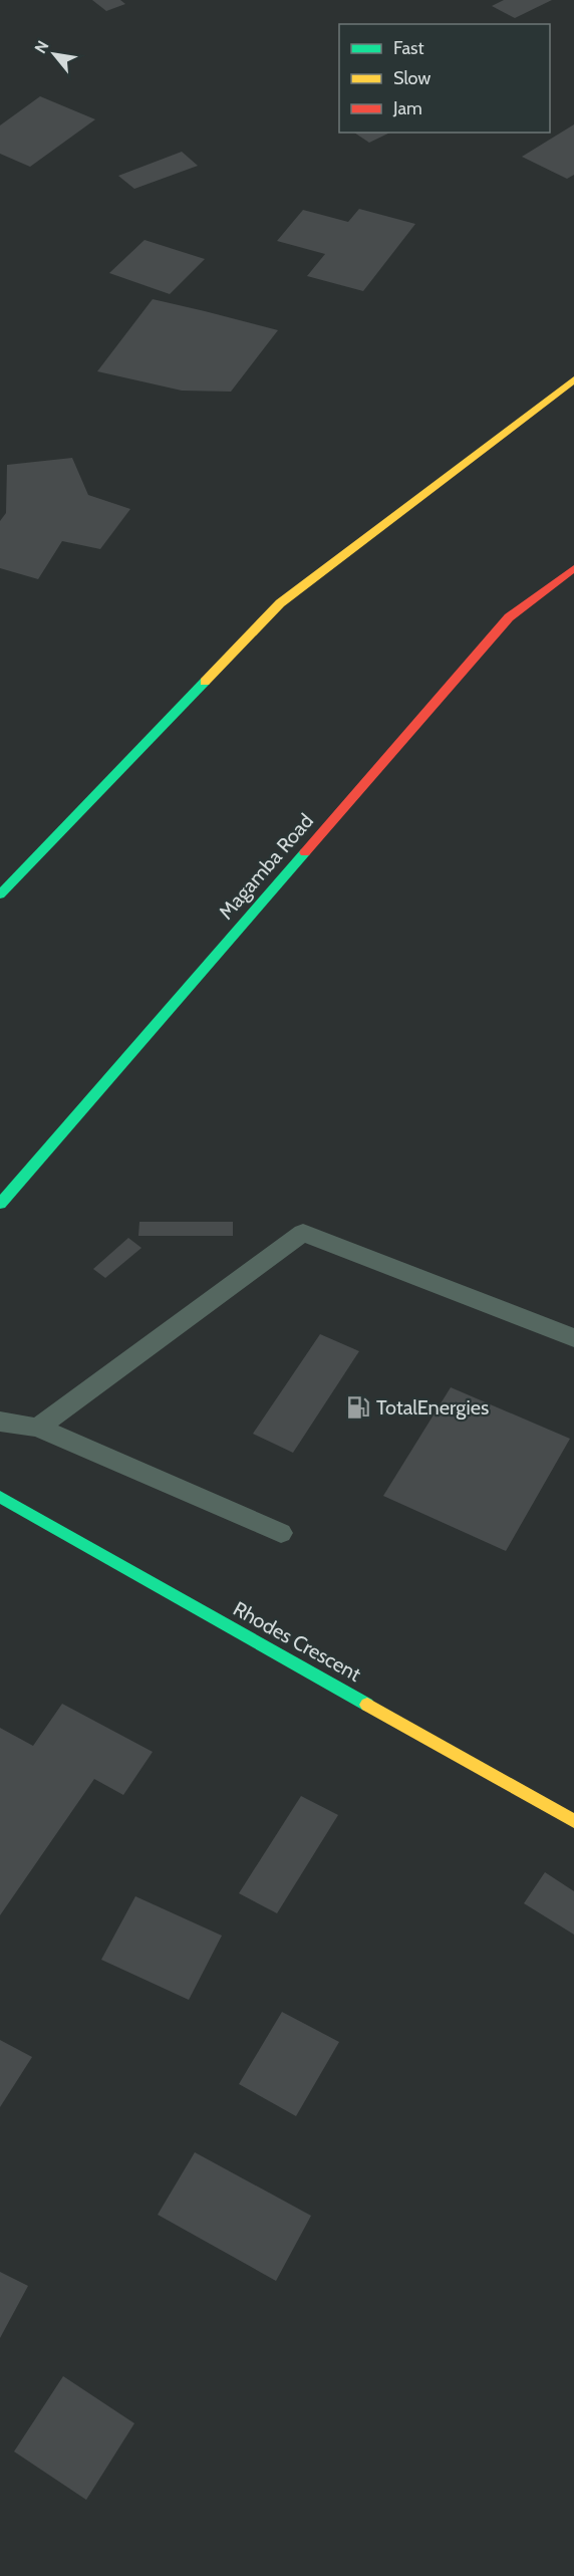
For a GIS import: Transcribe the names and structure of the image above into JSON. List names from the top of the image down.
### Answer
{
  "streets": {
    "main road": ["Magamba Road", "Rhodes Crescent"]
  },
  "places": {
    "fuel station": ["TotalEnergies"]
  },
  "legend": ["Fast", "Slow", "Jam"],
  "north": "top left"
}
